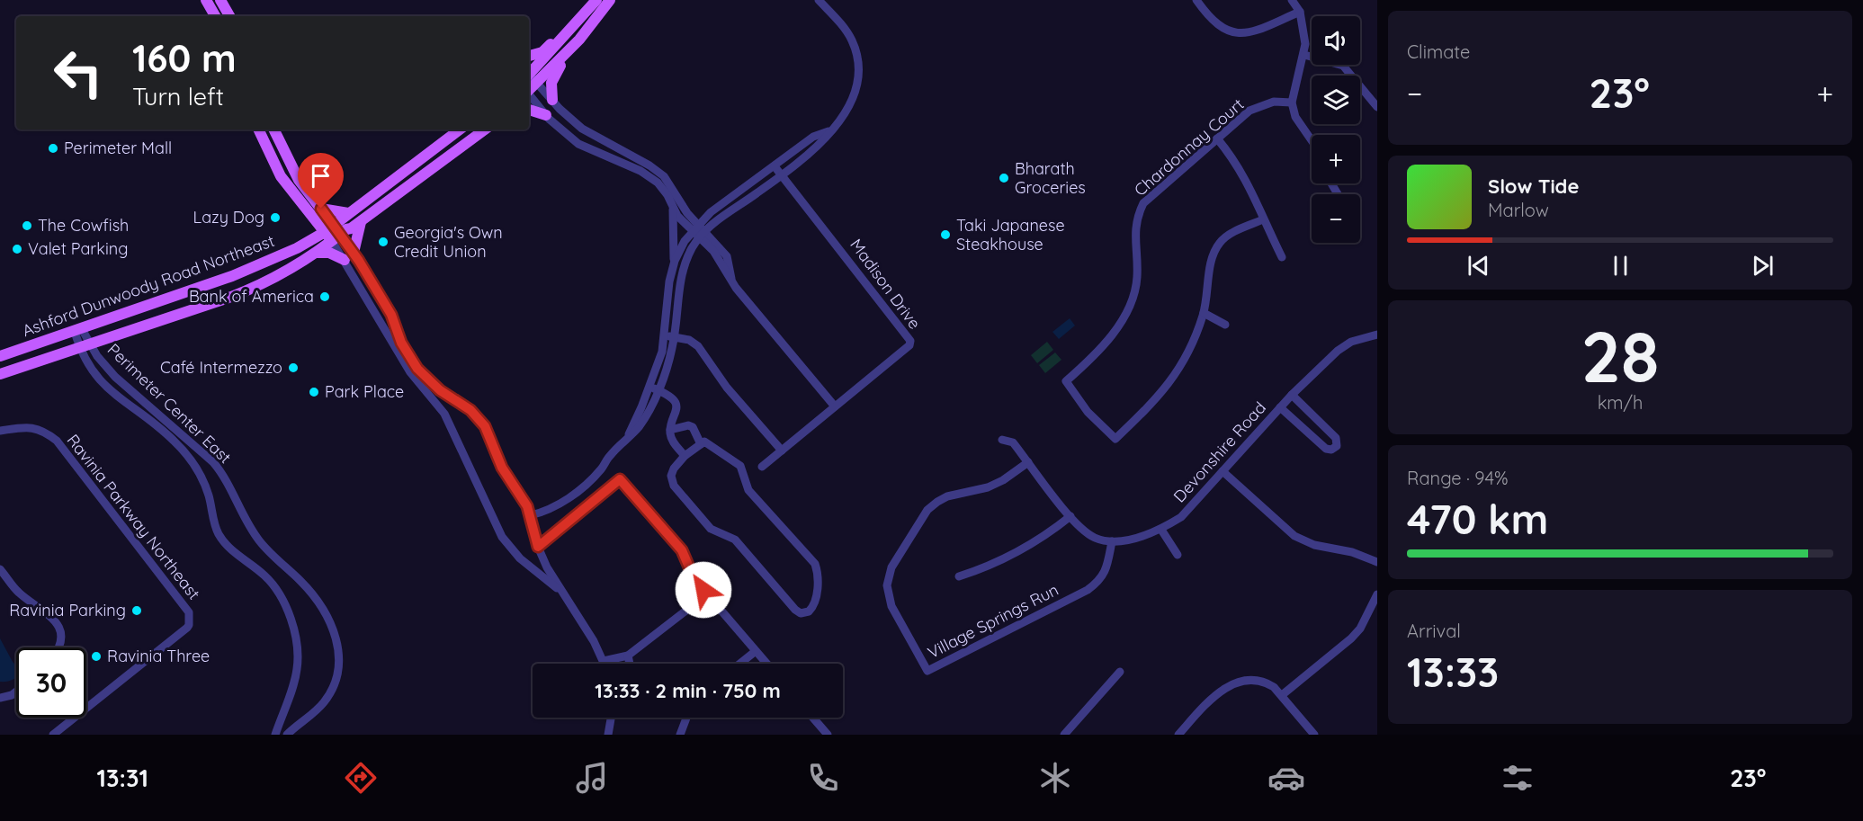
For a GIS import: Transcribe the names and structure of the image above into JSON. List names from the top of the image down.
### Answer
{
  "streets": {
    "main road": ["Ashford Dunwoody Road Northeast"],
    "street": [
      "Chardonnay Court",
      "Madison Drive",
      "Perimeter Center East",
      "Devonshire Road",
      "Ravinia Parkway Northeast",
      "Village Springs Run"
    ]
  },
  "crossings": [
    ["Ashford Dunwoody Road Northeast", "Perimeter Center East"],
    ["Devonshire Road", "Village Springs Run"]
  ],
  "places": [
    "Perimeter Mall",
    "Bharath Groceries",
    "Lazy Dog",
    "The Cowfish",
    "Taki Japanese Steakhouse",
    "Georgia's Own Credit Union",
    "Valet Parking",
    "Bank of America",
    "Café Intermezzo",
    "Park Place",
    "Ravinia Parking",
    "Ravinia Three"
  ],
  "page": {
    "tile": [
      "Climate",
      ["28", "km/h"],
      ["Range · 94%", "470 km"],
      ["Arrival", "13:33"]
    ],
    "map_buttons": ["+", "−"],
    "turn": ["160 m", "Turn left"],
    "heat": ["−", "23°", "+"],
    "song": ["Slow Tide", "Marlow"],
    "limit": "30",
    "trip": "13:33 · 2 min · 750 m",
    "tabs": ["13:31", "23°"]
  }
}
